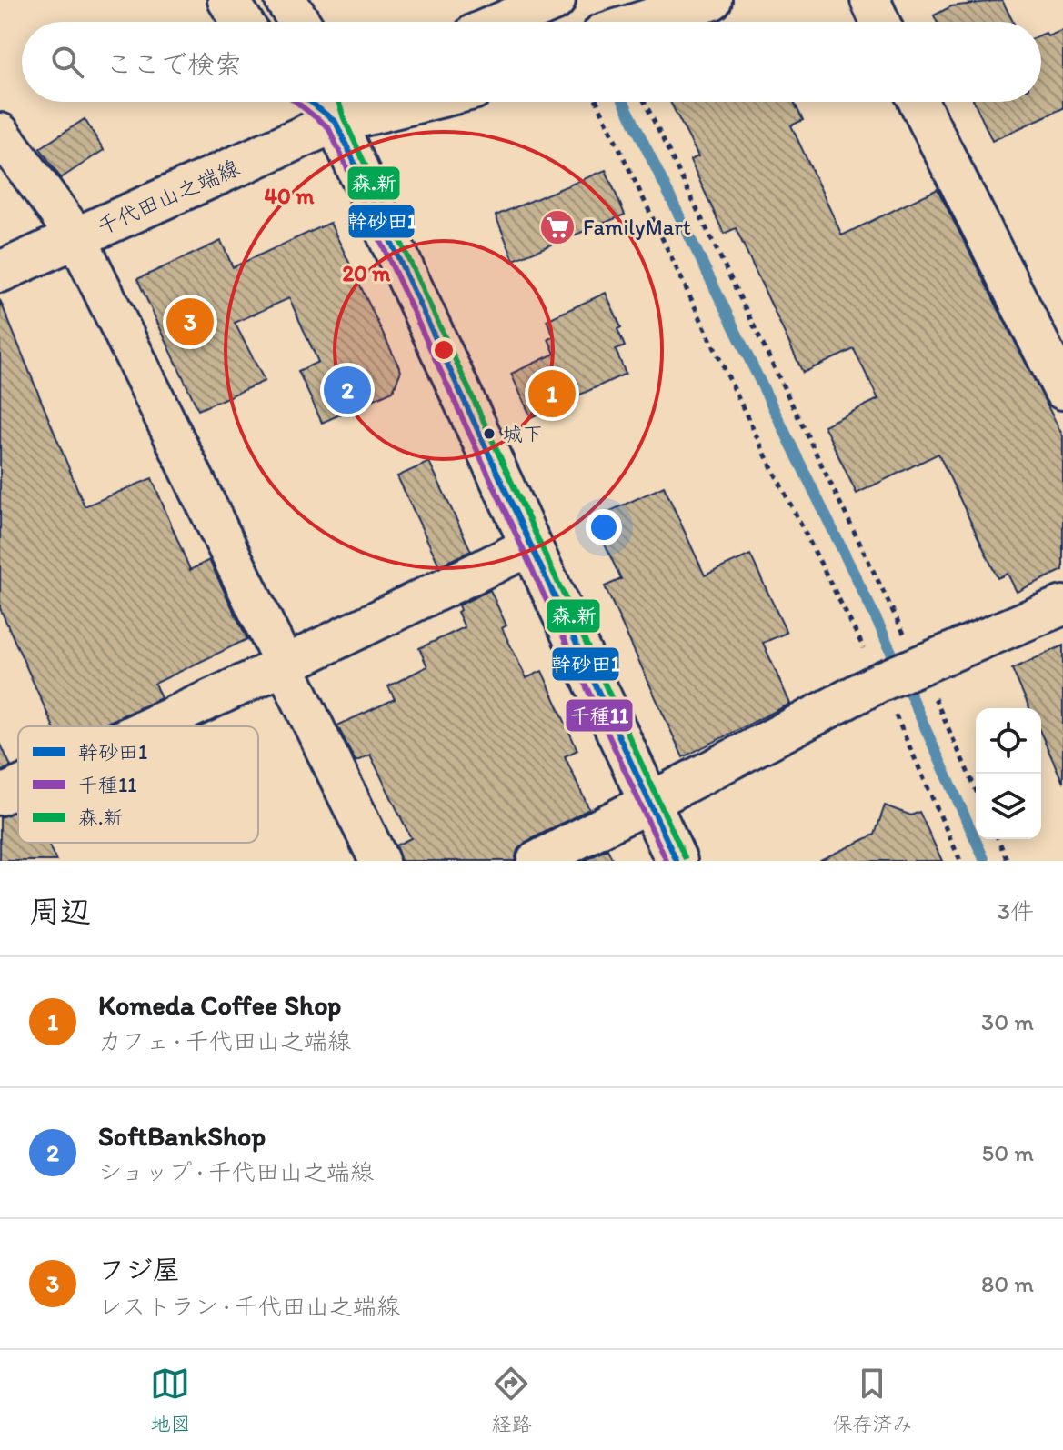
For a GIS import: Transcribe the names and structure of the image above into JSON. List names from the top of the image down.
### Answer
{
  "streets": {
    "street": ["千代田山之端線"]
  },
  "places": {
    "supermarket": ["FamilyMart"],
    "other": ["城下"]
  },
  "lines": ["transit line 幹砂田1", "transit line 千種11", "transit line 森.新"],
  "legend": ["幹砂田1", "千種11", "森.新"],
  "page": {
    "search": "ここで検索",
    "pins": ["3", "2", "1"],
    "heading": ["周辺", "3件"],
    "list": [
      {
        "mark": "1",
        "name": "Komeda Coffee Shop",
        "note": "カフェ · 千代田山之端線",
        "value": "30 m"
      },
      {
        "mark": "2",
        "name": "SoftBankShop",
        "note": "ショップ · 千代田山之端線",
        "value": "50 m"
      },
      {
        "mark": "3",
        "name": "フジ屋",
        "note": "レストラン · 千代田山之端線",
        "value": "80 m"
      }
    ],
    "nav": ["地図", "経路", "保存済み"]
  },
  "rings": ["40 m", "20 m"]
}
